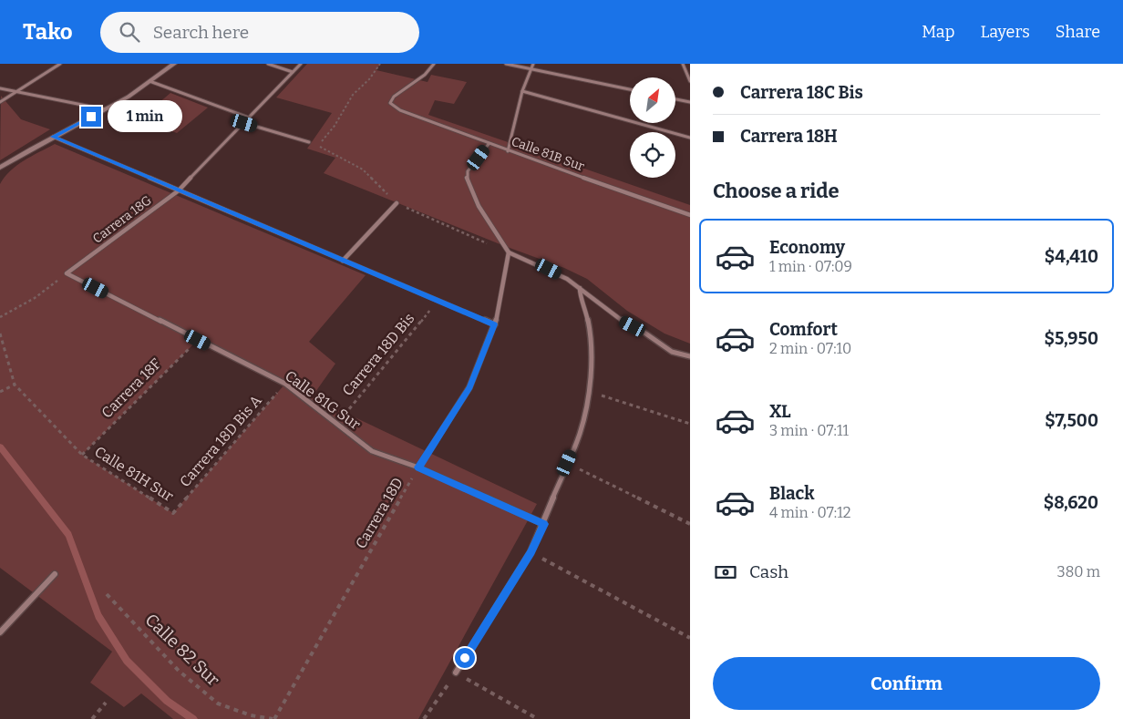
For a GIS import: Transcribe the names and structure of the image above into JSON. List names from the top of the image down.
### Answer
{
  "streets": {
    "street": [
      "Calle 81B Sur",
      "Carrera 18G",
      "Calle 81G Sur",
      "Carrera 18D"
    ],
    "path": [
      "Carrera 18D Bis",
      "Carrera 18F",
      "Carrera 18D Bis A",
      "Calle 81H Sur",
      "Calle 82 Sur"
    ]
  },
  "crossings": [
    ["Carrera 18G", "Calle 81G Sur"],
    ["Carrera 18D Bis", "Calle 81G Sur"],
    ["Carrera 18F", "Calle 81G Sur"],
    ["Carrera 18F", "Calle 81H Sur"],
    ["Calle 81G Sur", "Carrera 18D Bis A"],
    ["Calle 81G Sur", "Carrera 18D"],
    ["Carrera 18D Bis A", "Calle 81H Sur"],
    ["Carrera 18D", "Calle 82 Sur"]
  ],
  "north": "top right",
  "page": {
    "header": "Tako",
    "search": "Search here",
    "nav": ["Map", "Layers", "Share"],
    "banner": ["Carrera 18C Bis", "Carrera 18H"],
    "bubble": "1 min",
    "heading": "Choose a ride",
    "list": [
      {
        "name": "Economy",
        "note": "1 min · 07:09",
        "value": "$4,410"
      },
      {
        "name": "Comfort",
        "note": "2 min · 07:10",
        "value": "$5,950"
      },
      {
        "name": "XL",
        "note": "3 min · 07:11",
        "value": "$7,500"
      },
      {
        "name": "Black",
        "note": "4 min · 07:12",
        "value": "$8,620"
      }
    ],
    "pay": ["Cash", "380 m"],
    "buttons": "Confirm"
  }
}
